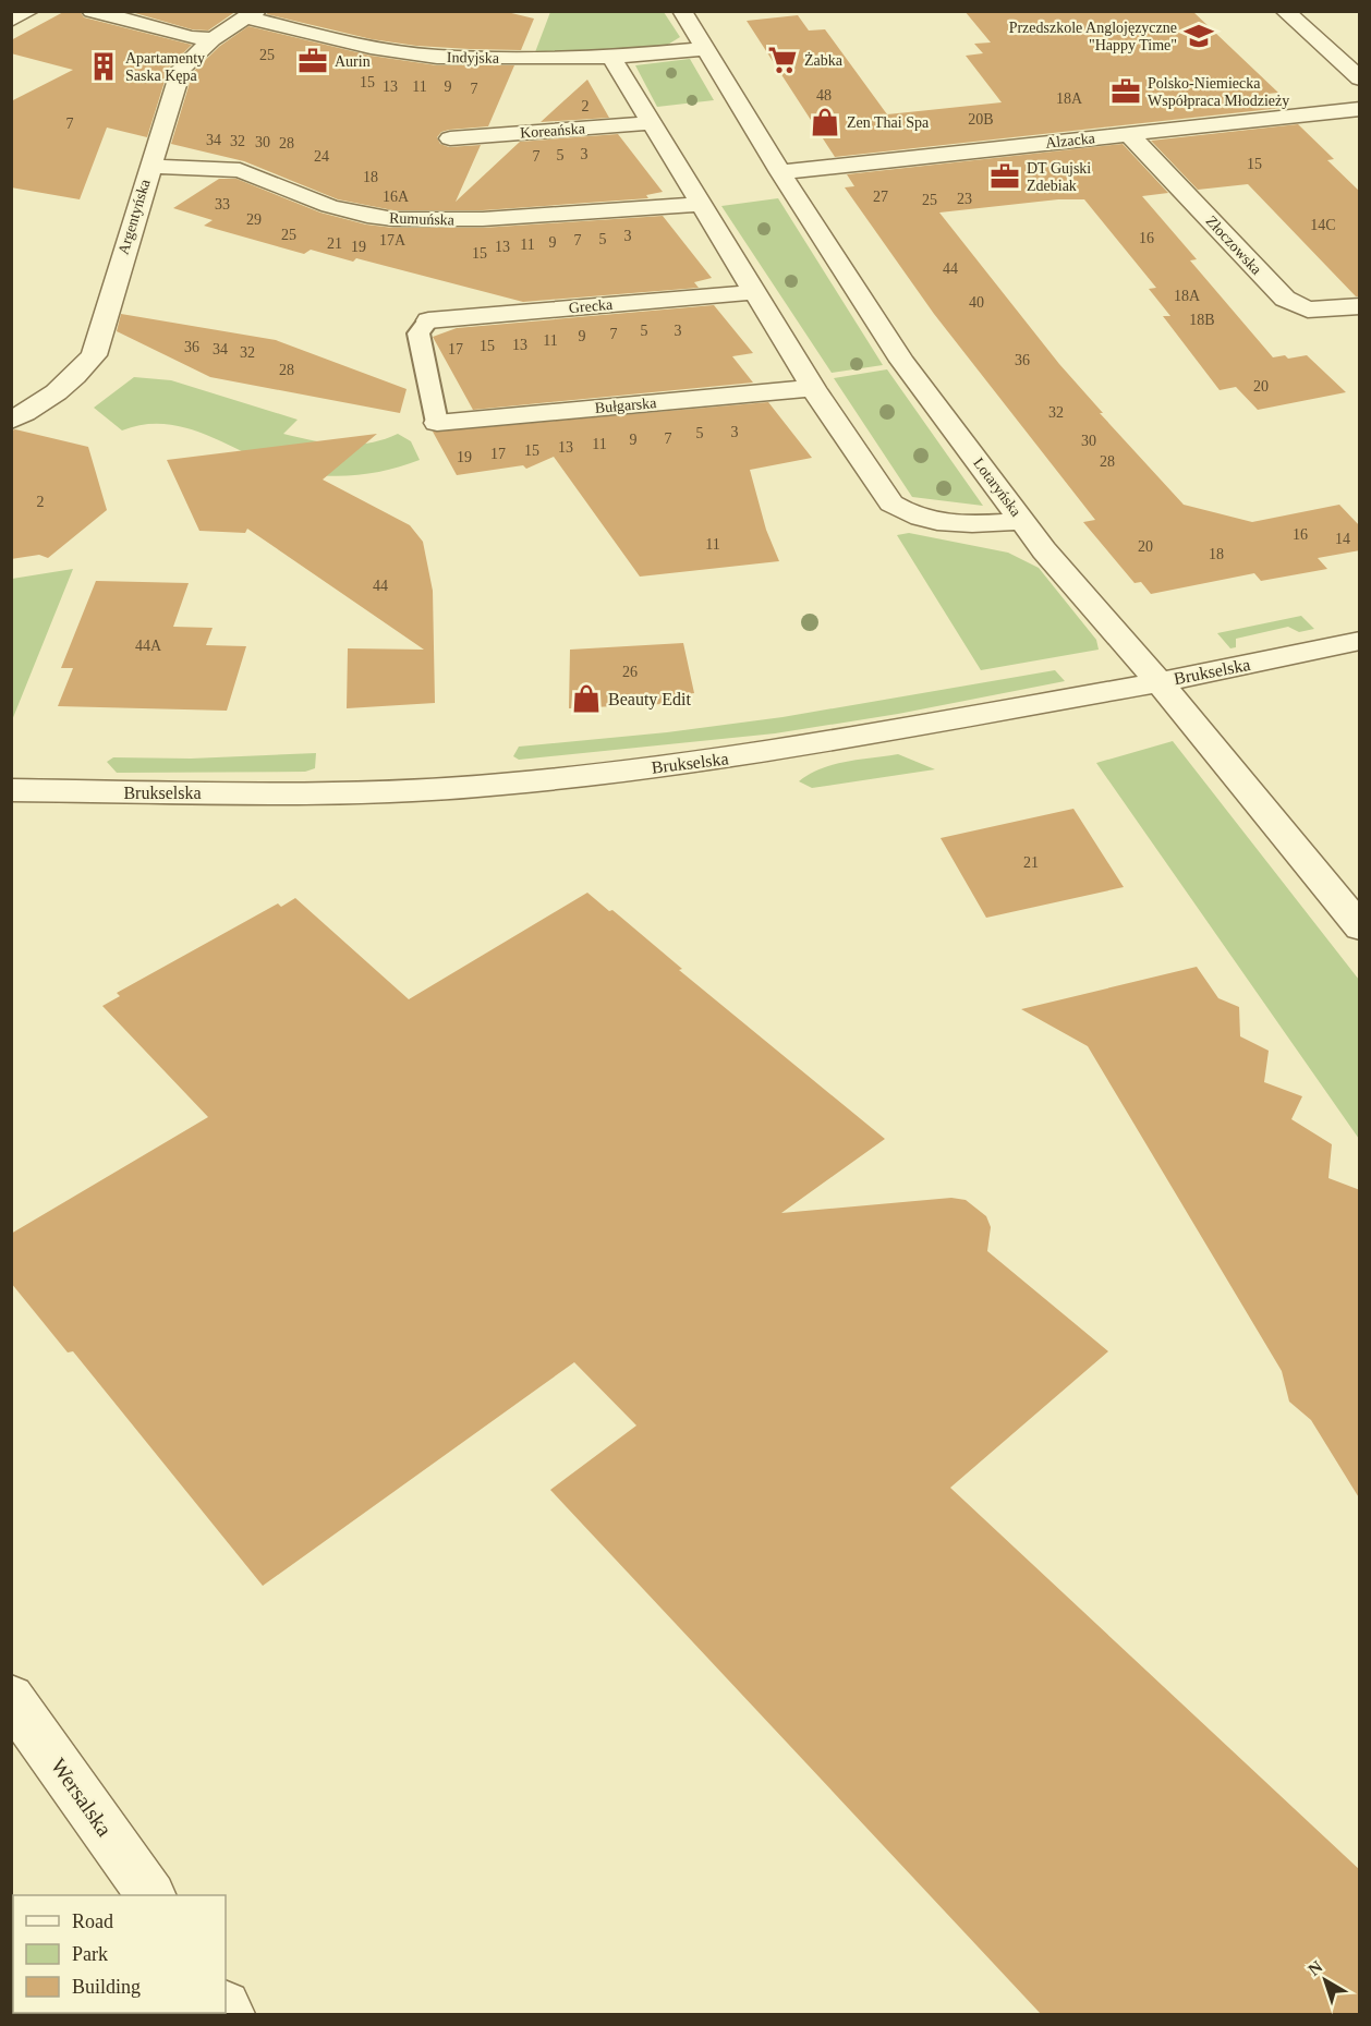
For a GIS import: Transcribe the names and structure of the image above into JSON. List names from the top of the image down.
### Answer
{
  "streets": {
    "street": [
      "Indyjska",
      "Koreańska",
      "Alzacka",
      "Argentyńska",
      "Rumuńska",
      "Złoczowska",
      "Grecka",
      "Bułgarska",
      "Lotaryńska",
      "Brukselska",
      "Wersalska"
    ]
  },
  "crossings": [
    ["Indyjska", "Argentyńska"],
    ["Indyjska", "Lotaryńska"],
    ["Alzacka", "Złoczowska"],
    ["Alzacka", "Lotaryńska"],
    ["Argentyńska", "Rumuńska"],
    ["Lotaryńska", "Brukselska"]
  ],
  "places": {
    "school or university": ["Przedszkole Anglojęzyczne \"Happy Time\""],
    "supermarket": ["Żabka"],
    "office": ["Aurin", "Polsko-Niemiecka Współpraca Młodzieży", "DT Gujski Zdebiak"],
    "building": ["Apartamenty Saska Kępa"],
    "shop": ["Zen Thai Spa", "Beauty Edit"]
  },
  "house_numbers": [
    "25",
    "15",
    "13",
    "11",
    "9",
    "7",
    "48",
    "18A",
    "2",
    "20B",
    "7",
    "34",
    "32",
    "30",
    "28",
    "3",
    "5",
    "24",
    "7",
    "15",
    "18",
    "16A",
    "27",
    "23",
    "25",
    "33",
    "29",
    "14C",
    "25",
    "3",
    "16",
    "5",
    "17A",
    "7",
    "9",
    "21",
    "11",
    "19",
    "13",
    "15",
    "44",
    "18A",
    "40",
    "18B",
    "5",
    "3",
    "7",
    "9",
    "11",
    "13",
    "15",
    "36",
    "34",
    "17",
    "32",
    "36",
    "28",
    "20",
    "32",
    "3",
    "5",
    "7",
    "9",
    "30",
    "11",
    "13",
    "15",
    "17",
    "19",
    "28",
    "2",
    "16",
    "14",
    "11",
    "20",
    "18",
    "44",
    "44A",
    "26",
    "21"
  ],
  "legend": ["Road", "Park", "Building"],
  "north": "top left"
}
